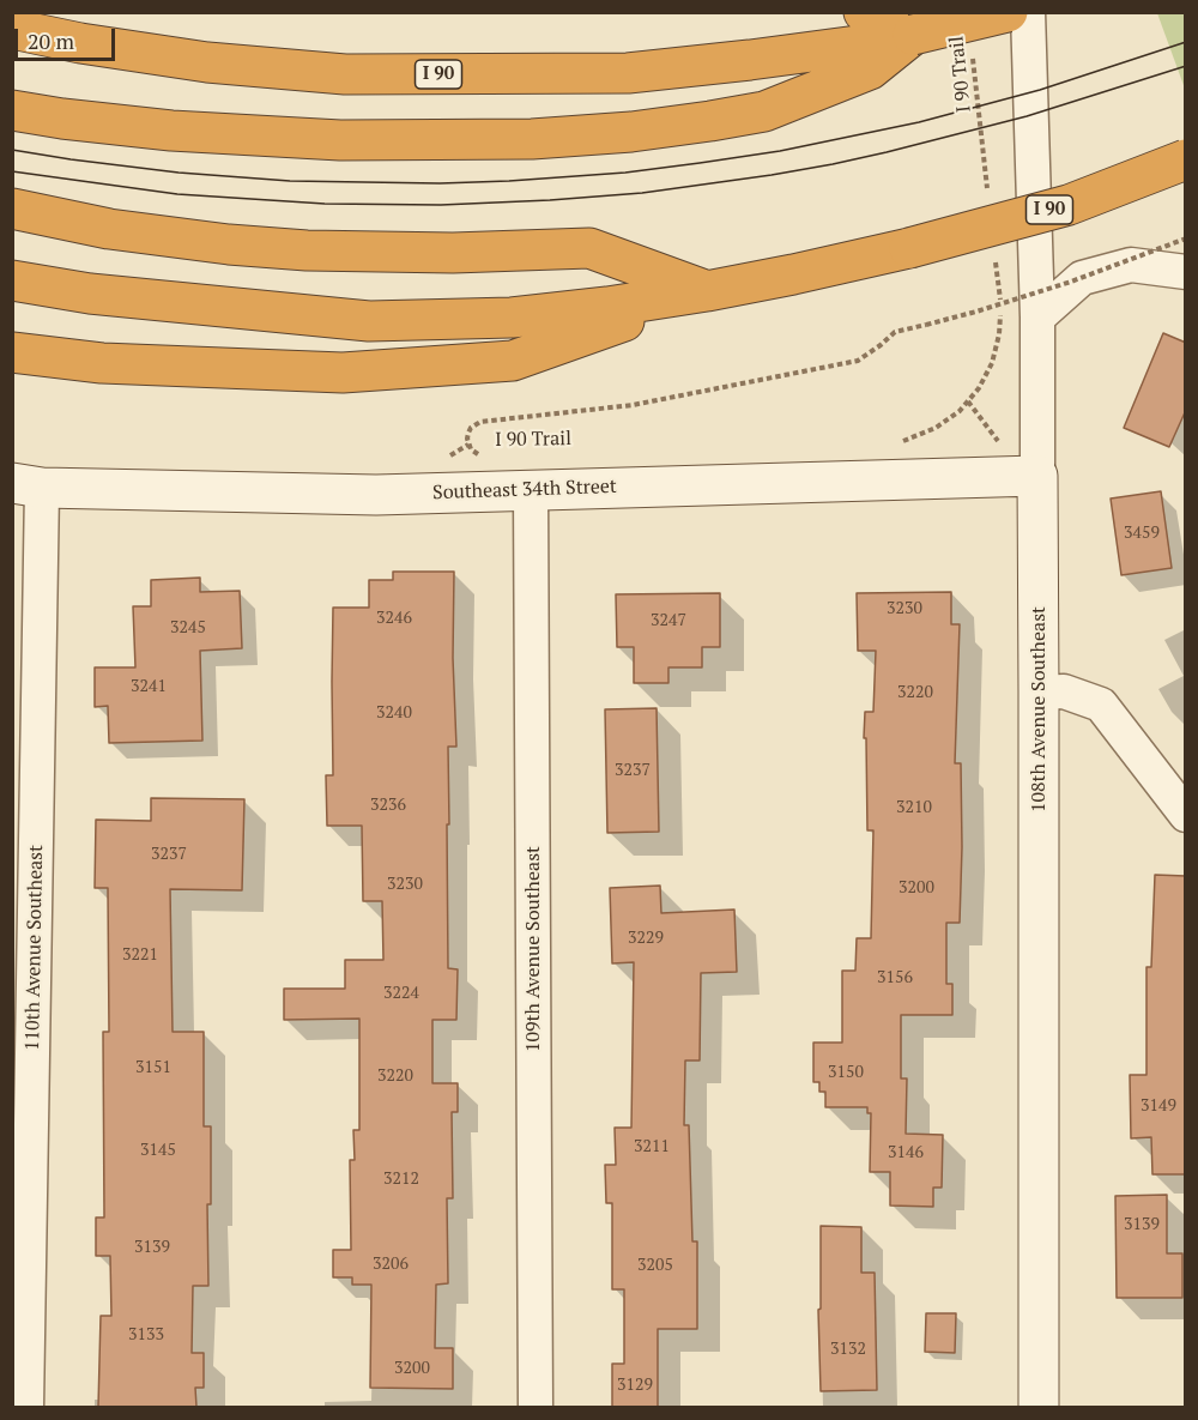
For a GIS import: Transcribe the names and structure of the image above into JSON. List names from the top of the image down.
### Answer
{
  "streets": {
    "highway": ["I 90"],
    "street": [
      "Southeast 34th Street",
      "108th Avenue Southeast",
      "110th Avenue Southeast",
      "109th Avenue Southeast"
    ],
    "path": ["I 90 Trail"]
  },
  "crossings": [
    ["Southeast 34th Street", "108th Avenue Southeast"],
    ["Southeast 34th Street", "110th Avenue Southeast"],
    ["Southeast 34th Street", "109th Avenue Southeast"]
  ],
  "house_numbers": [
    "3459",
    "3230",
    "3246",
    "3247",
    "3245",
    "3241",
    "3220",
    "3240",
    "3237",
    "3236",
    "3210",
    "3237",
    "3230",
    "3200",
    "3229",
    "3221",
    "3156",
    "3224",
    "3151",
    "3150",
    "3220",
    "3149",
    "3211",
    "3145",
    "3146",
    "3212",
    "3139",
    "3139",
    "3206",
    "3205",
    "3133",
    "3132",
    "3200",
    "3129"
  ],
  "scale_bar": "20 m"
}
